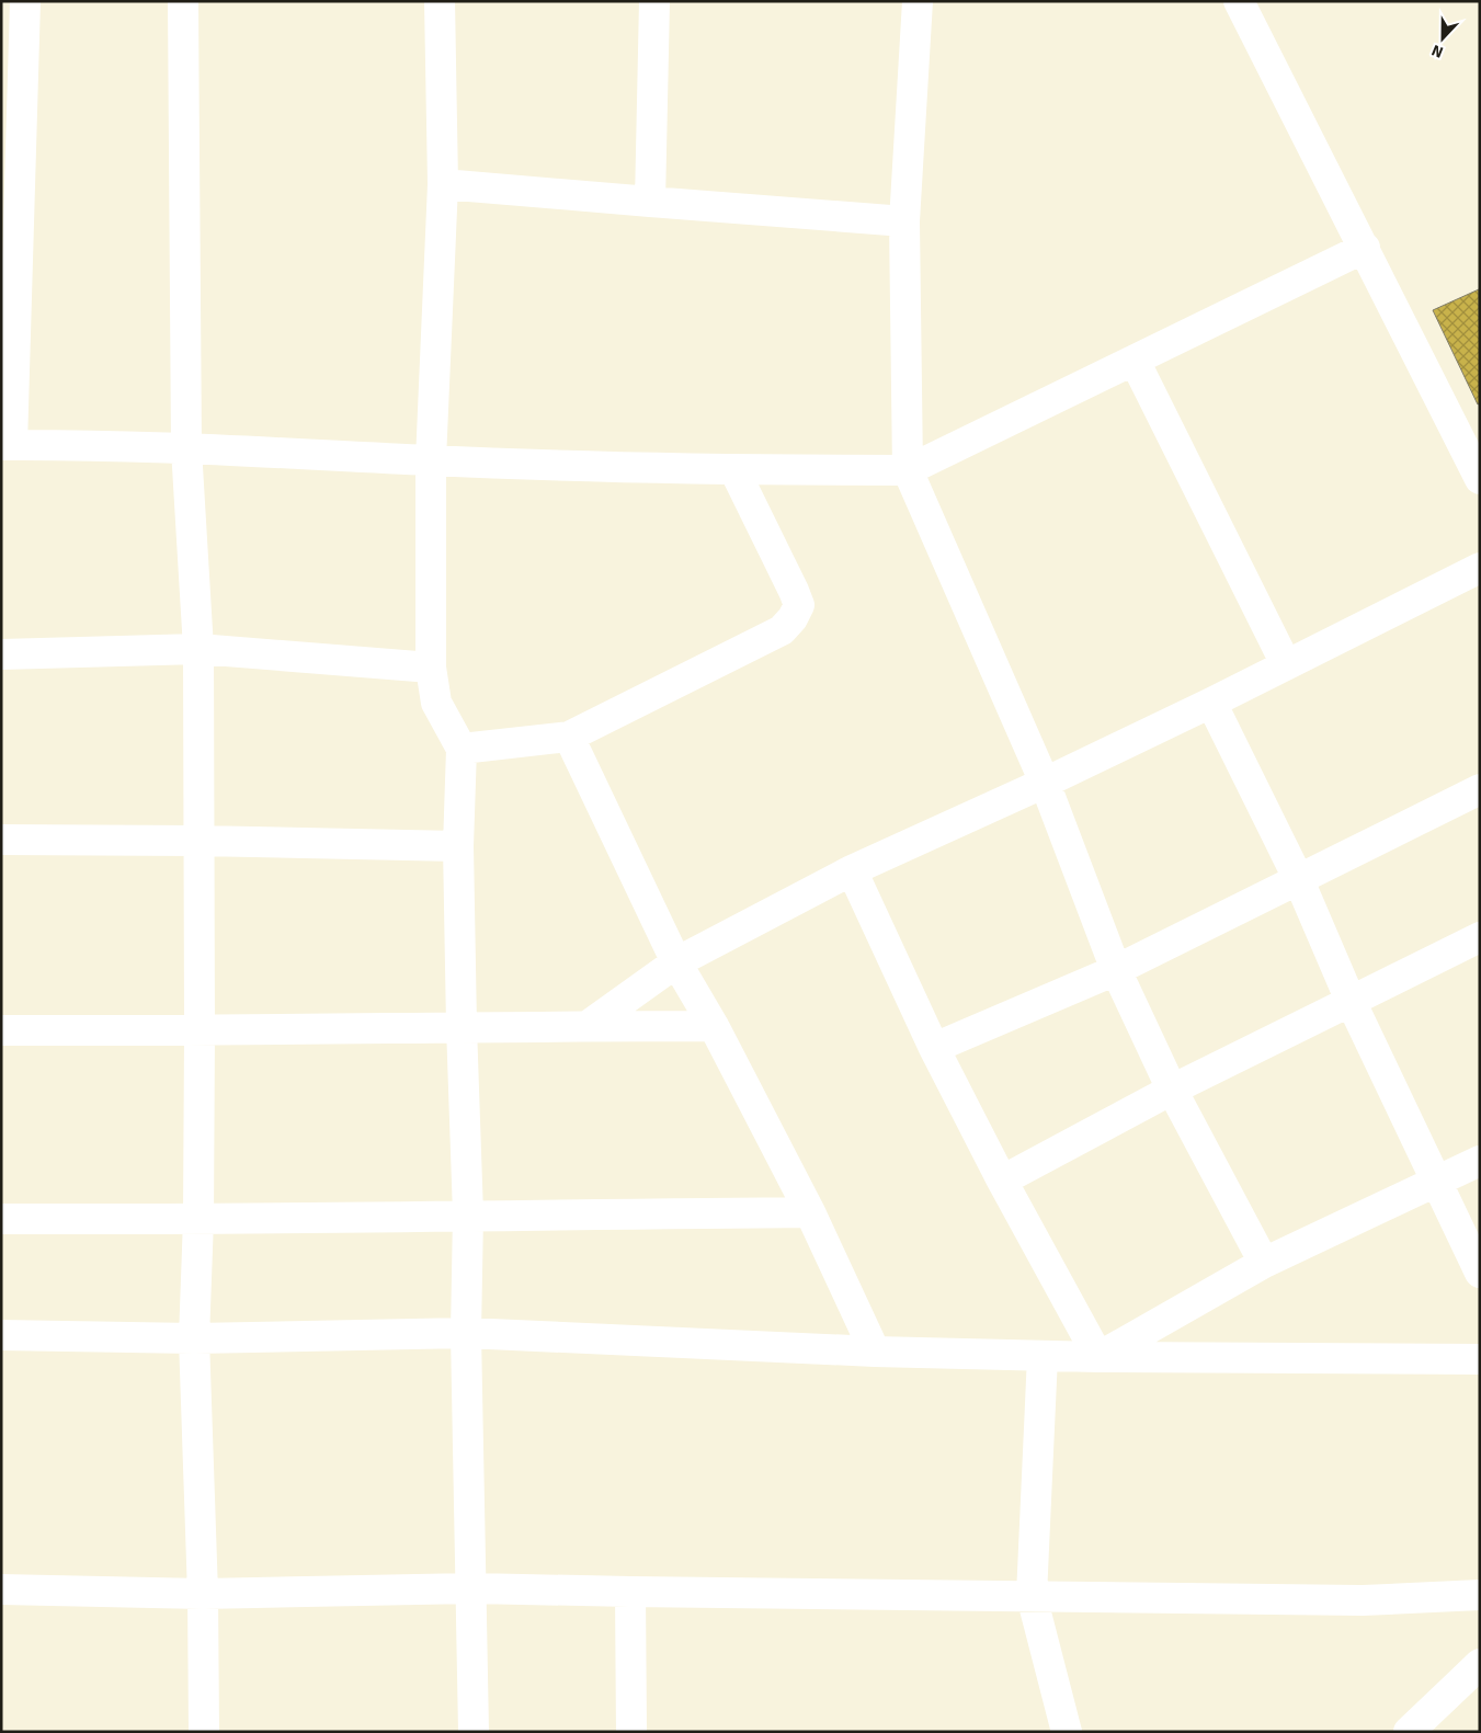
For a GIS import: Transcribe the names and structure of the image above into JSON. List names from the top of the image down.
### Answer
{
  "north": "bottom"
}
